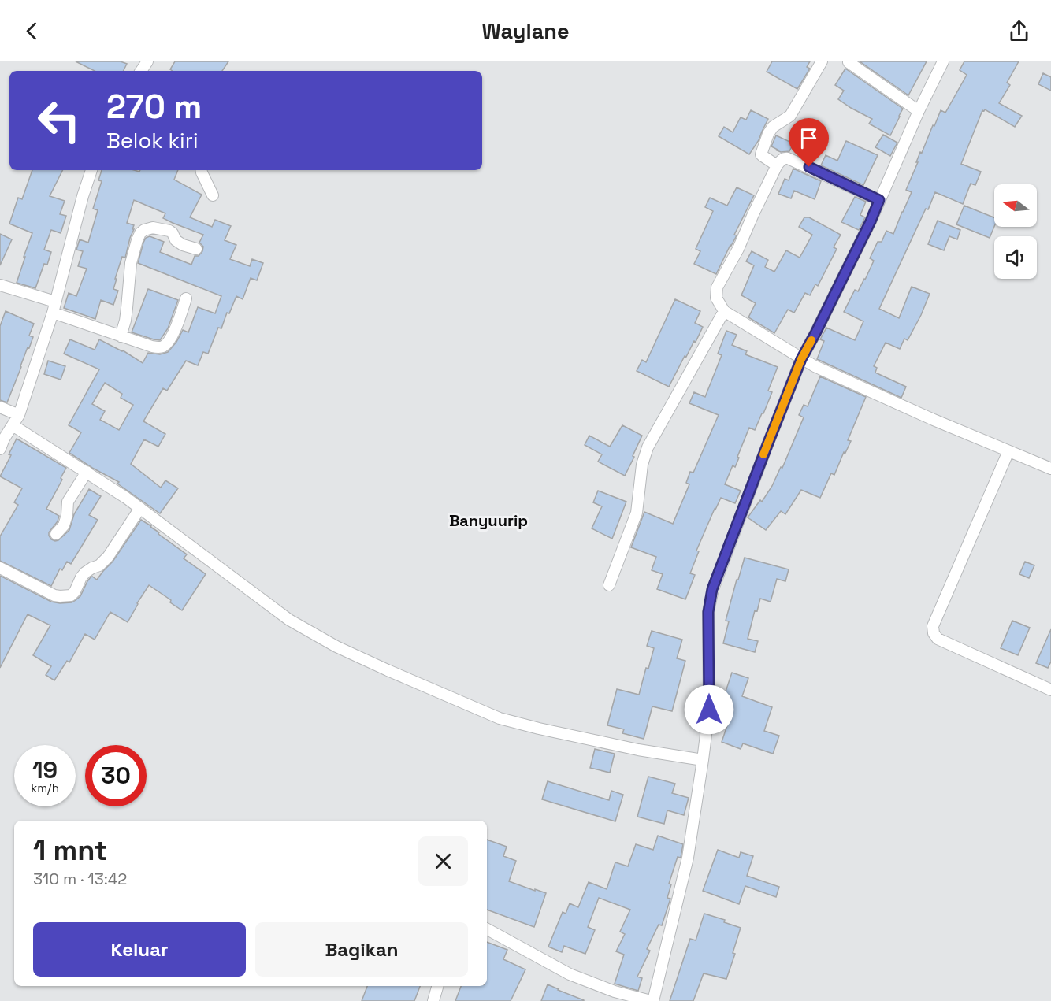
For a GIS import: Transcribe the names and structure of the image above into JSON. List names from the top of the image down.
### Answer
{
  "districts": ["Banyuurip"],
  "north": "left",
  "page": {
    "header": "Waylane",
    "turn": ["270 m", "Belok kiri"],
    "speed": "19 km/h",
    "limit": "30",
    "heading": ["1 mnt", "310 m · 13:42"],
    "buttons": ["Keluar", "Bagikan"]
  }
}
